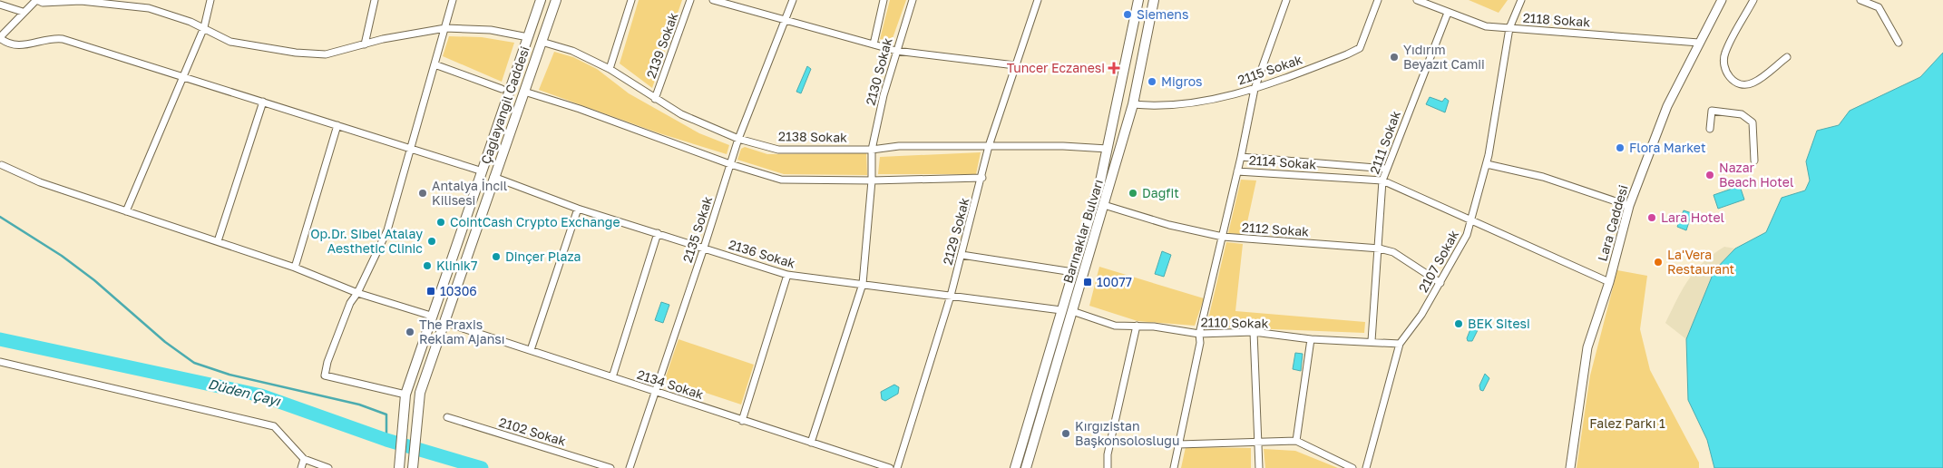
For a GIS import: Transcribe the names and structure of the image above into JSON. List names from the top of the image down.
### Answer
{
  "streets": {
    "main road": ["Çağlayangil Caddesi", "Barınaklar Bulvarı"],
    "street": [
      "2118 Sokak",
      "2139 Sokak",
      "2115 Sokak",
      "2130 Sokak",
      "2138 Sokak",
      "2111 Sokak",
      "2114 Sokak",
      "Lara Caddesi",
      "2135 Sokak",
      "2112 Sokak",
      "2129 Sokak",
      "2136 Sokak",
      "2107 Sokak",
      "2110 Sokak",
      "2134 Sokak",
      "2102 Sokak"
    ]
  },
  "crossings": [
    ["2118 Sokak", "2111 Sokak"],
    ["2118 Sokak", "Lara Caddesi"],
    ["2118 Sokak", "2107 Sokak"],
    ["2139 Sokak", "2138 Sokak"],
    ["2115 Sokak", "Barınaklar Bulvarı"],
    ["2130 Sokak", "2138 Sokak"],
    ["2130 Sokak", "2136 Sokak"],
    ["2130 Sokak", "2134 Sokak"],
    ["Çağlayangil Caddesi", "2138 Sokak"],
    ["Çağlayangil Caddesi", "2136 Sokak"],
    ["Çağlayangil Caddesi", "2134 Sokak"],
    ["2138 Sokak", "2135 Sokak"],
    ["2138 Sokak", "2129 Sokak"],
    ["2138 Sokak", "Barınaklar Bulvarı"],
    ["2111 Sokak", "2114 Sokak"],
    ["2111 Sokak", "2112 Sokak"],
    ["2111 Sokak", "2110 Sokak"],
    ["2114 Sokak", "Lara Caddesi"],
    ["2114 Sokak", "2112 Sokak"],
    ["2114 Sokak", "2107 Sokak"],
    ["2114 Sokak", "2110 Sokak"],
    ["2135 Sokak", "2136 Sokak"],
    ["2135 Sokak", "2134 Sokak"],
    ["2112 Sokak", "Barınaklar Bulvarı"],
    ["2112 Sokak", "2107 Sokak"],
    ["2129 Sokak", "2136 Sokak"],
    ["Barınaklar Bulvarı", "2136 Sokak"],
    ["Barınaklar Bulvarı", "2110 Sokak"],
    ["2107 Sokak", "2110 Sokak"]
  ],
  "water": ["Düden Çayı"],
  "parks": ["Falez Parkı 1"],
  "places": {
    "other": [
      "Siemens",
      "Yıdırım Beyazıt Camii",
      "Migros",
      "Flora Market",
      "Nazar Beach Hotel",
      "Antalya İncil Kilisesi",
      "Dağfit",
      "Lara Hotel",
      "CointCash Crypto Exchange",
      "Op.Dr. Sibel Atalay Aesthetic Clinic",
      "Dinçer Plaza",
      "La'Vera Restaurant",
      "Klinik7",
      "BEK Sitesi",
      "The Praxis Reklam Ajansı",
      "Kırgızistan Başkonsolosluğu"
    ],
    "health": ["Tuncer Eczanesi"],
    "transit": ["10077", "10306"]
  }
}
